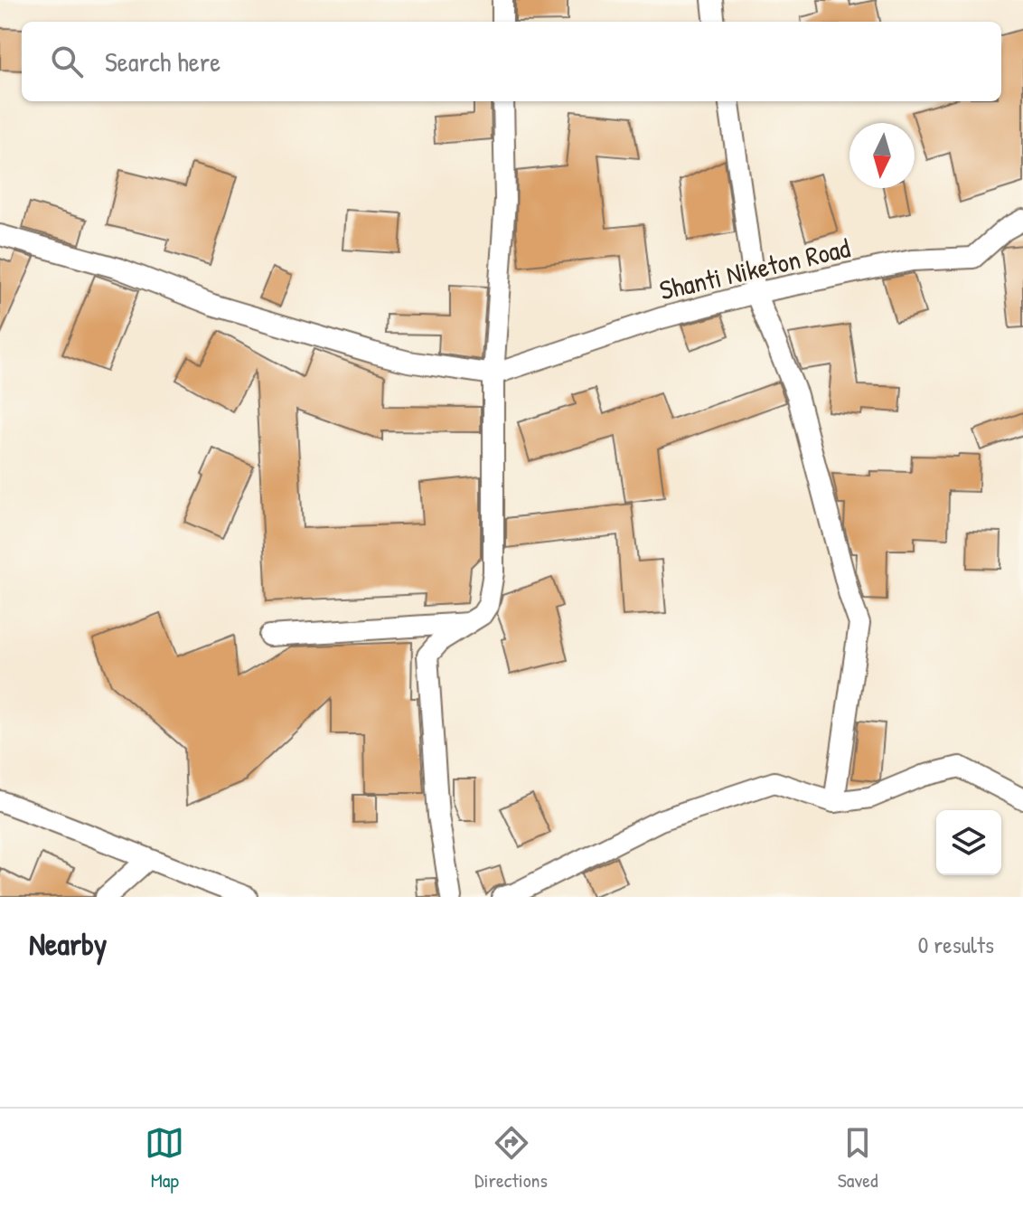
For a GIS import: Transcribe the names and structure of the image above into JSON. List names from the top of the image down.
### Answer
{
  "streets": {
    "street": ["Shanti Niketon Road"]
  },
  "north": "bottom",
  "page": {
    "search": "Search here",
    "heading": ["Nearby", "0 results"],
    "nav": ["Map", "Directions", "Saved"]
  }
}
